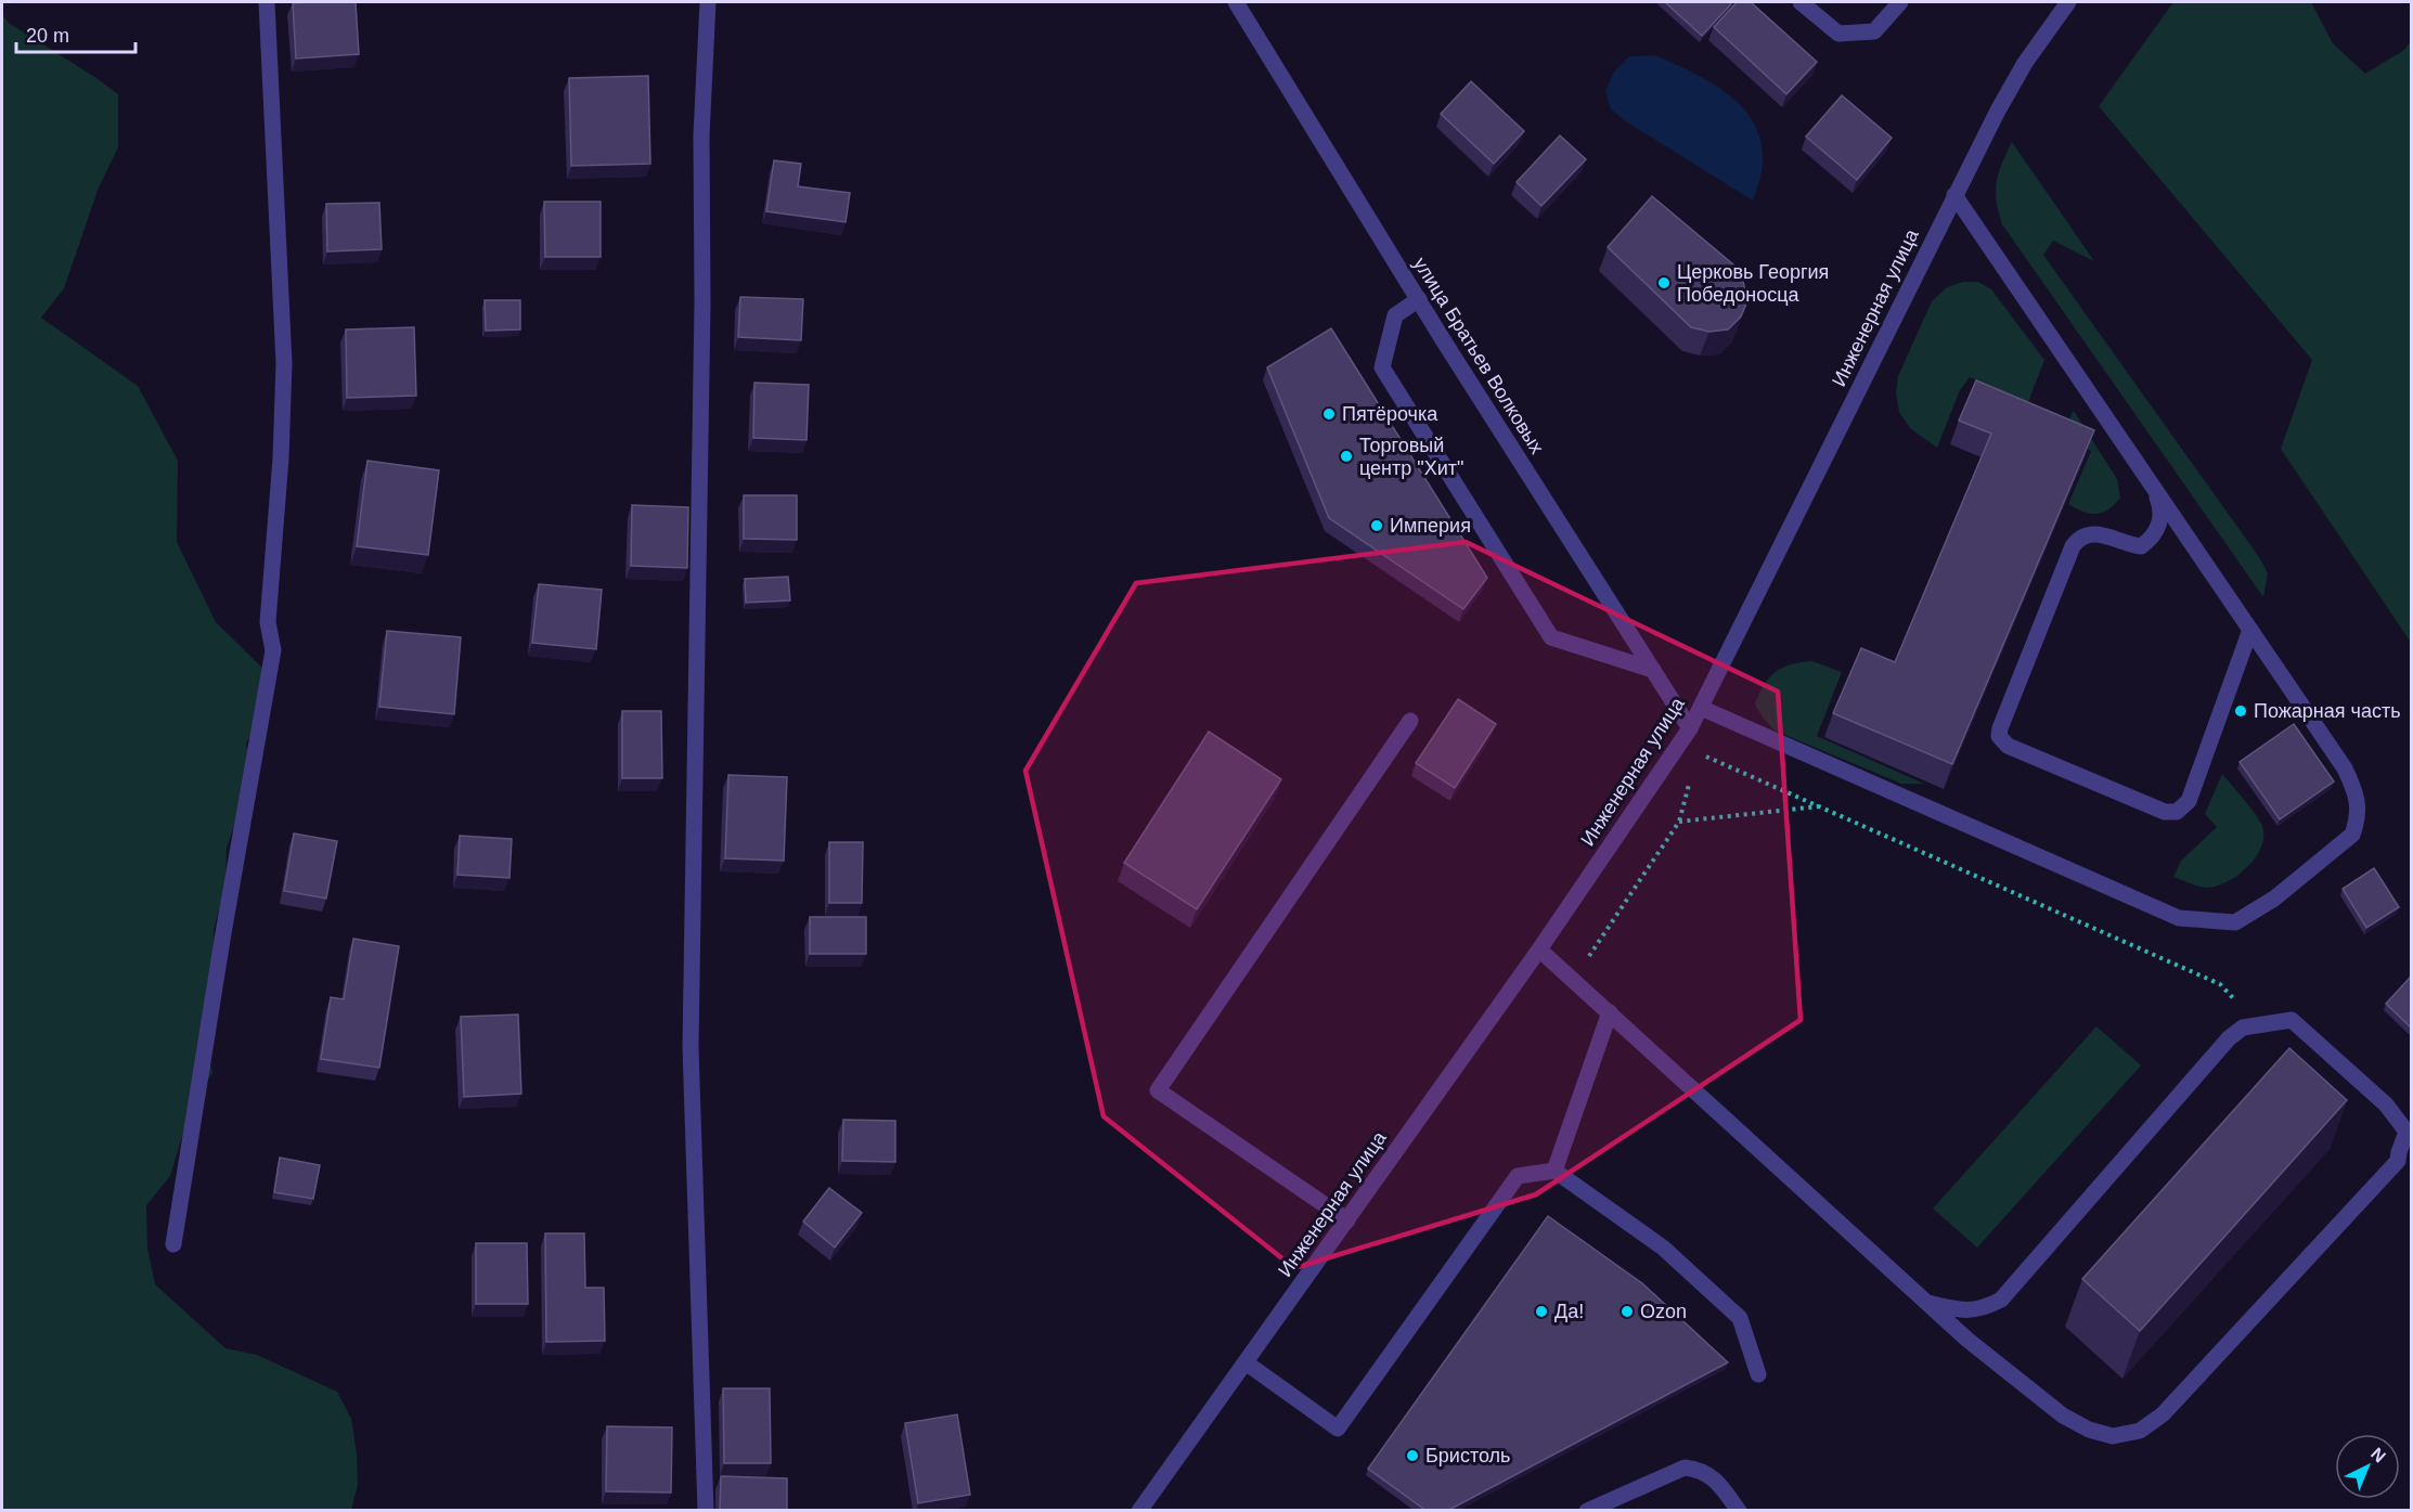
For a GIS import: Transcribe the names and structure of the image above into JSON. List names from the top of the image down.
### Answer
{
  "streets": {
    "street": ["Инженерная улица", "улица Братьев Волковых"]
  },
  "crossings": [
    ["Инженерная улица", "улица Братьев Волковых"]
  ],
  "places": [
    "Церковь Георгия Победоносца",
    "Пятёрочка",
    "Торговый центр \"Хит\"",
    "Империя",
    "Пожарная часть",
    "Да!",
    "Ozon",
    "Бристоль"
  ],
  "scale_bar": "20 m",
  "north": "top right"
}
